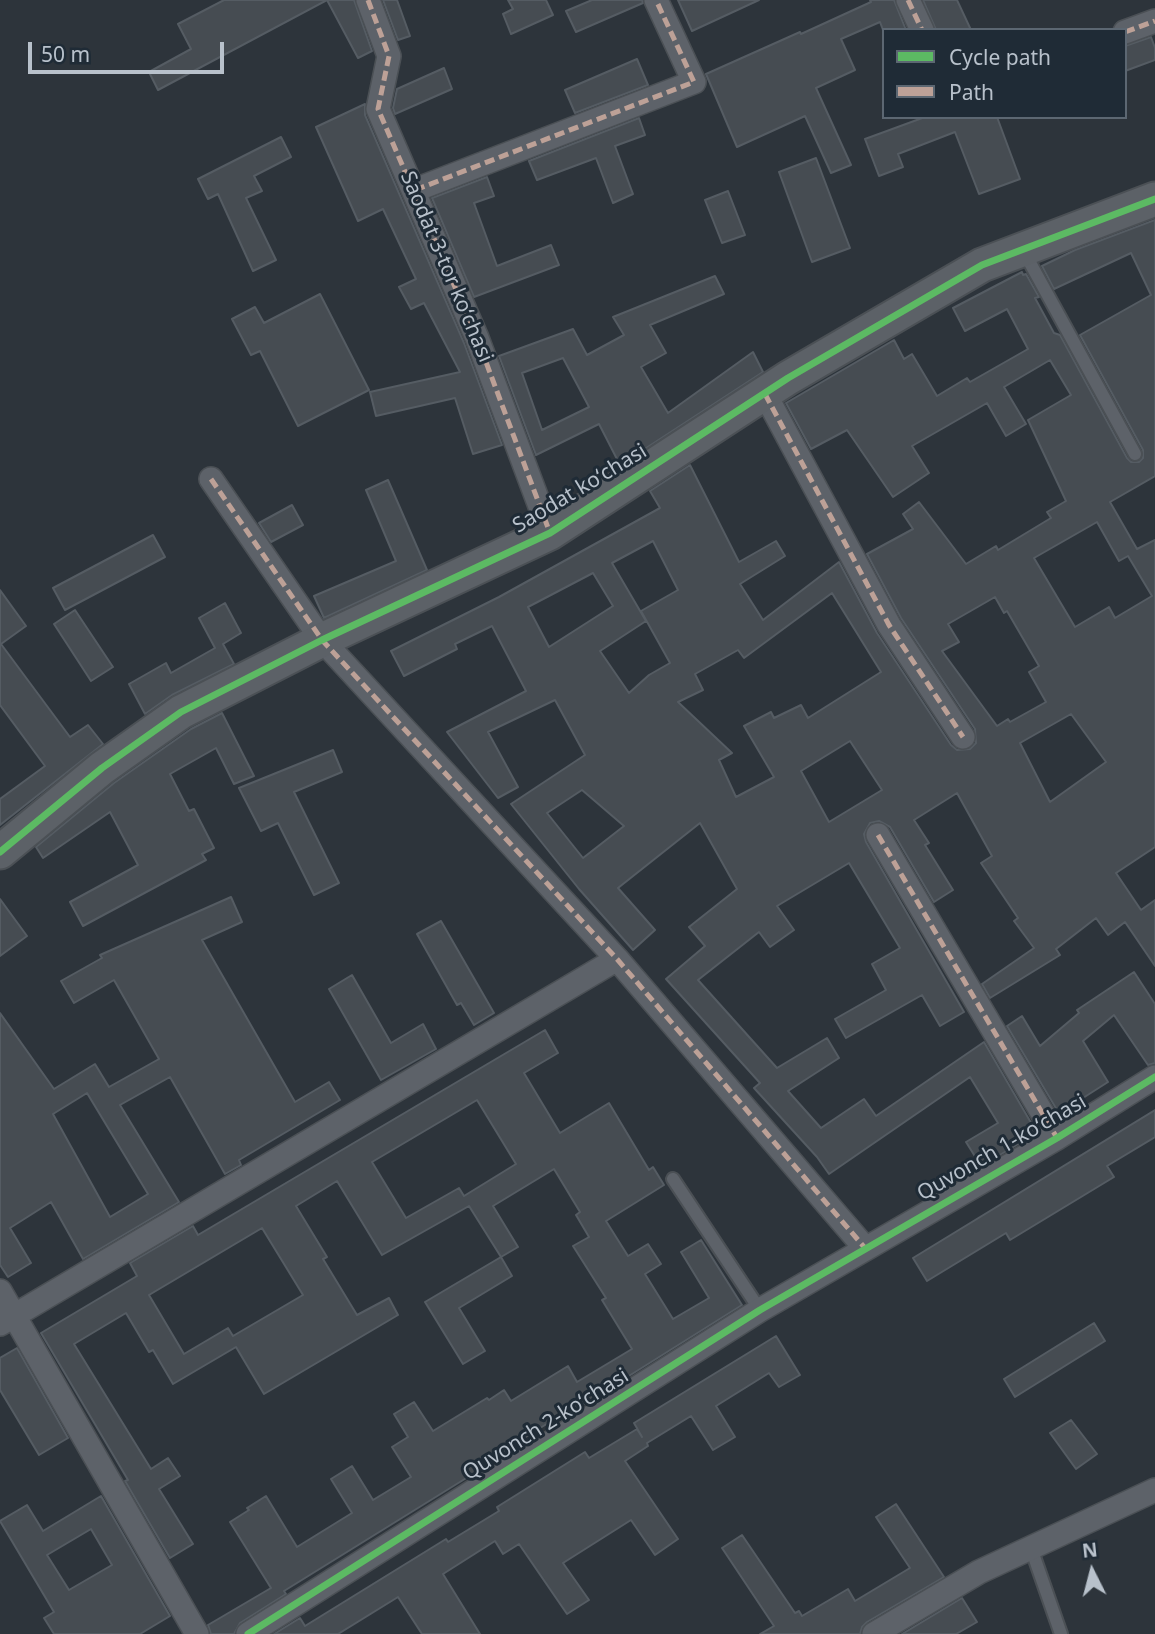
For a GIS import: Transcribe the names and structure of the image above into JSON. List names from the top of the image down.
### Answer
{
  "streets": {
    "street": [
      "Saodat 3-tor koʻchasi",
      "Saodat koʻchasi",
      "Quvonch 1-koʻchasi",
      "Quvonch 2-koʻchasi"
    ]
  },
  "crossings": [
    ["Saodat 3-tor koʻchasi", "Saodat koʻchasi"],
    ["Quvonch 1-koʻchasi", "Quvonch 2-koʻchasi"]
  ],
  "legend": ["Cycle path", "Path"],
  "scale_bar": "50 m",
  "north": "top"
}
